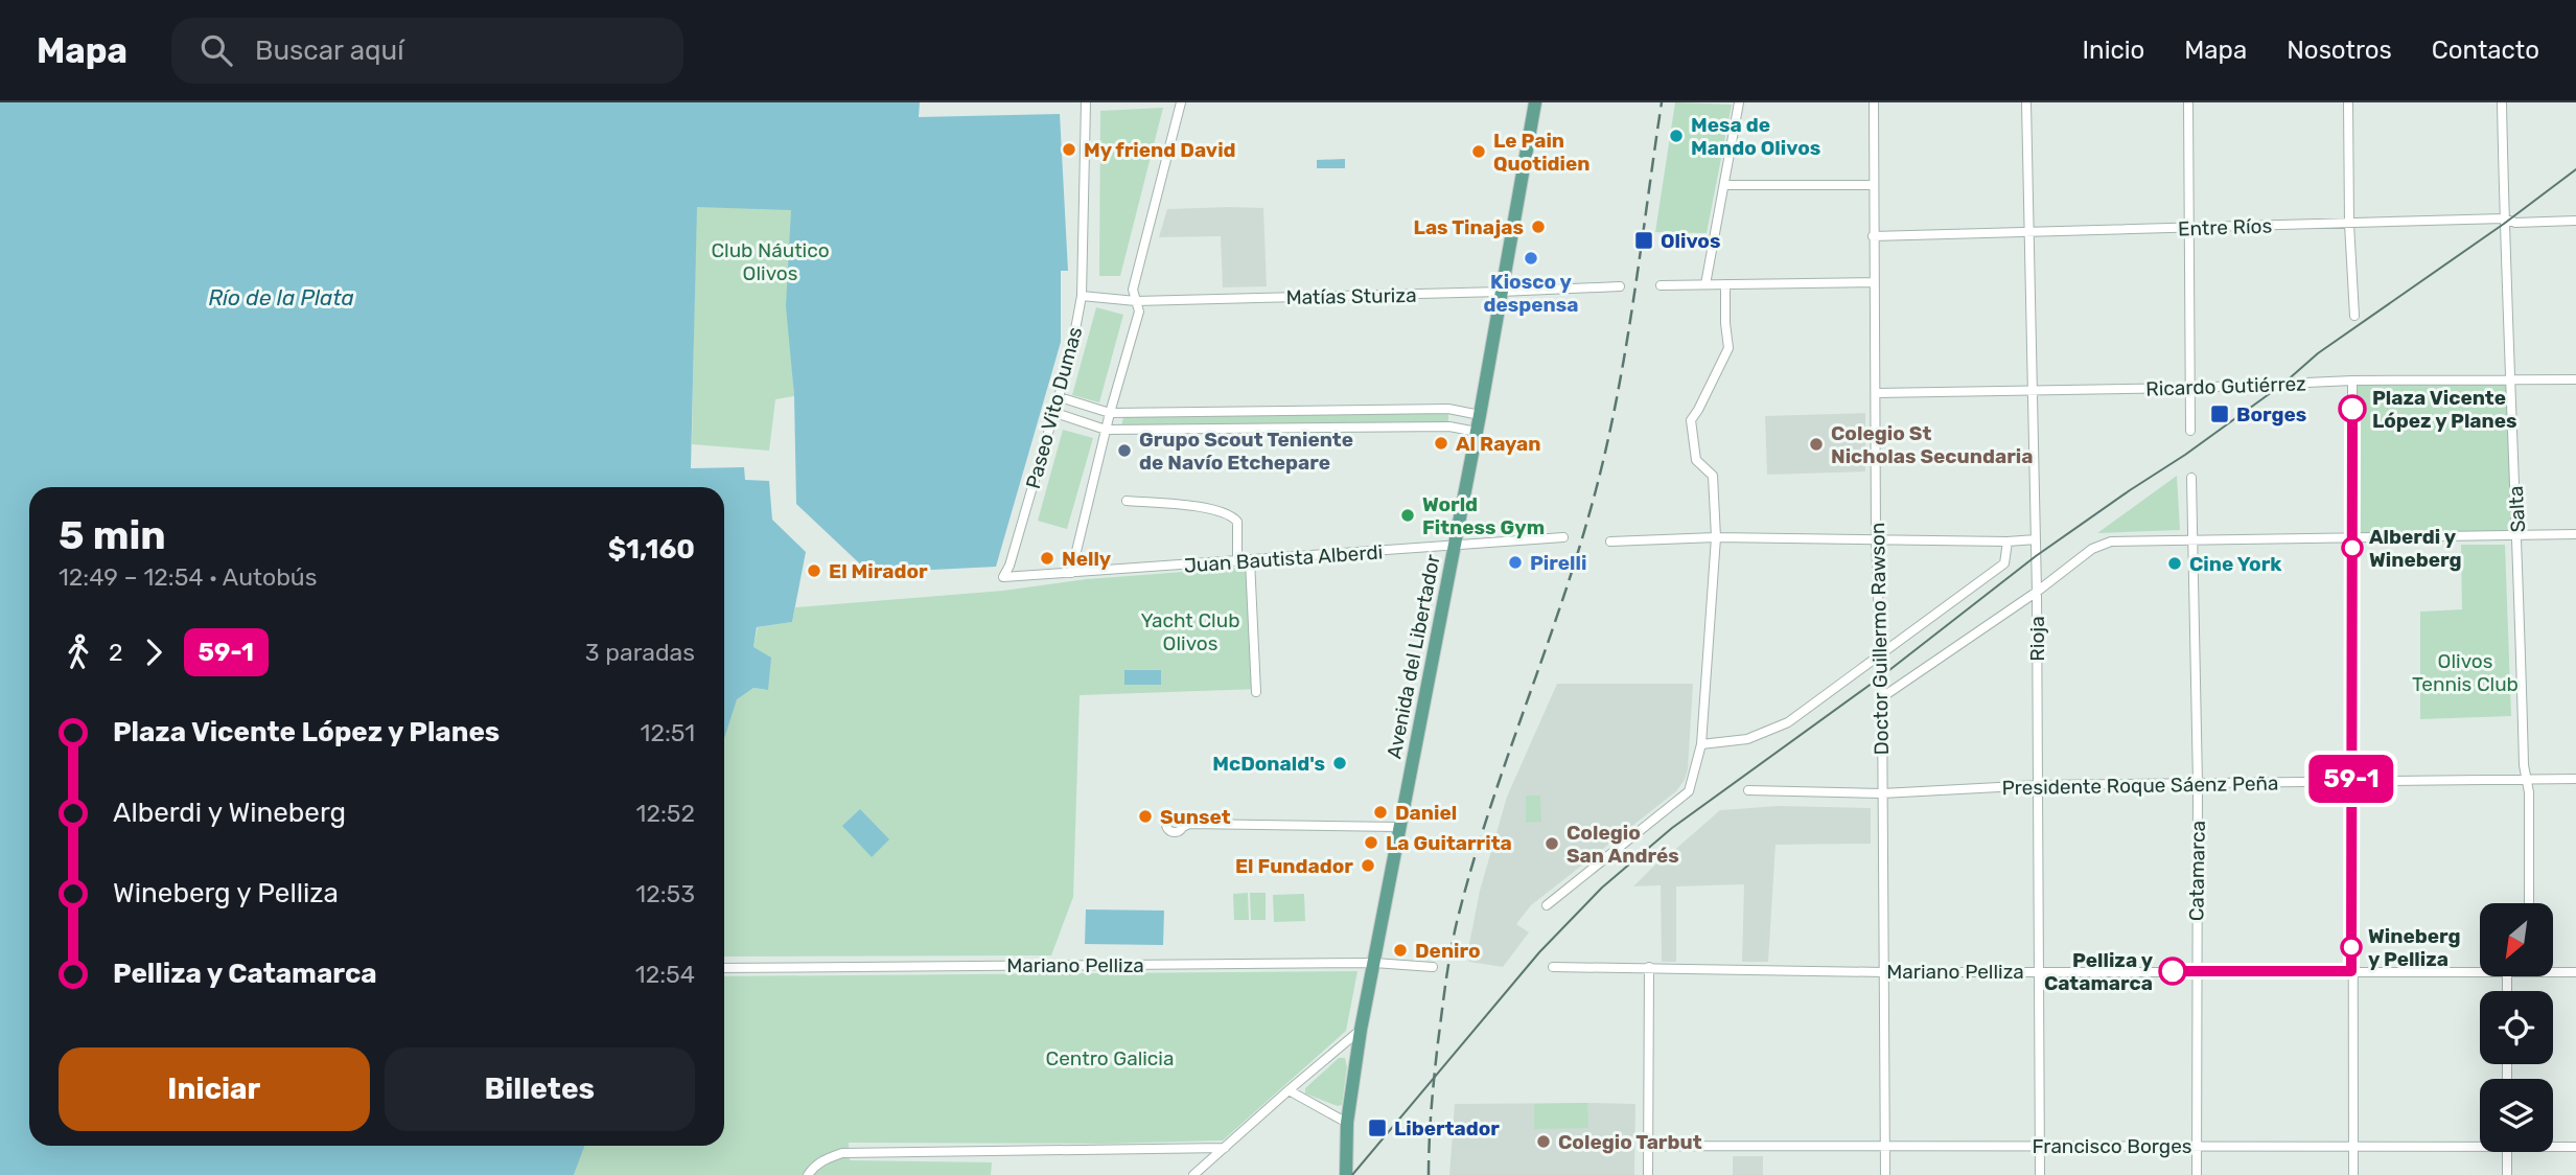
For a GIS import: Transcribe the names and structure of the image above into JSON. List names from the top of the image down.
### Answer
{
  "streets": {
    "main road": ["Avenida del Libertador"],
    "street": [
      "Entre Ríos",
      "Matías Sturiza",
      "Ricardo Gutiérrez",
      "Paseo Vito Dumas",
      "Salta",
      "Juan Bautista Alberdi",
      "Doctor Guillermo Rawson",
      "Rioja",
      "Presidente Roque Sáenz Peña",
      "Catamarca",
      "Mariano Pelliza",
      "Francisco Borges"
    ]
  },
  "crossings": [
    ["Entre Ríos", "Salta"],
    ["Entre Ríos", "Doctor Guillermo Rawson"],
    ["Entre Ríos", "Rioja"],
    ["Matías Sturiza", "Paseo Vito Dumas"],
    ["Matías Sturiza", "Avenida del Libertador"],
    ["Ricardo Gutiérrez", "Salta"],
    ["Ricardo Gutiérrez", "Doctor Guillermo Rawson"],
    ["Ricardo Gutiérrez", "Rioja"],
    ["Paseo Vito Dumas", "Juan Bautista Alberdi"],
    ["Salta", "Presidente Roque Sáenz Peña"],
    ["Juan Bautista Alberdi", "Avenida del Libertador"],
    ["Doctor Guillermo Rawson", "Presidente Roque Sáenz Peña"],
    ["Doctor Guillermo Rawson", "Mariano Pelliza"],
    ["Doctor Guillermo Rawson", "Francisco Borges"],
    ["Rioja", "Presidente Roque Sáenz Peña"],
    ["Rioja", "Mariano Pelliza"],
    ["Rioja", "Francisco Borges"],
    ["Avenida del Libertador", "Mariano Pelliza"],
    ["Presidente Roque Sáenz Peña", "Catamarca"],
    ["Catamarca", "Mariano Pelliza"],
    ["Catamarca", "Francisco Borges"]
  ],
  "water": ["Río de la Plata"],
  "parks": [
    "Club Náutico Olivos",
    "Yacht Club Olivos",
    "Olivos Tennis Club",
    "Centro Galicia"
  ],
  "places": {
    "other": [
      "Mesa de Mando Olivos",
      "My friend David",
      "Le Pain Quotidien",
      "Las Tinajas",
      "Kiosco y despensa",
      "Plaza Vicente López y Planes",
      "Al Rayan",
      "Colegio St Nicholas Secundaria",
      "Grupo Scout Teniente de Navío Etchepare",
      "World Fitness Gym",
      "Alberdi y Wineberg",
      "Nelly",
      "Pirelli",
      "Cine York",
      "El Mirador",
      "McDonald's",
      "Daniel",
      "Sunset",
      "La Guitarrita",
      "Colegio San Andrés",
      "El Fundador",
      "Wineberg y Pelliza",
      "Deniro",
      "Pelliza y Catamarca",
      "Colegio Tarbut"
    ],
    "transit": ["Olivos", "Borges", "Libertador"]
  },
  "lines": ["bus line 59-1"],
  "north": "bottom left",
  "page": {
    "header": "Mapa",
    "search": "Buscar aquí",
    "nav": [
      "Inicio",
      "Mapa",
      "Nosotros",
      "Contacto"
    ],
    "on_map": "59-1",
    "heading": ["5 min", "12:49 – 12:54 · Autobús", "$1,160"],
    "legs": ["2", "59-1", "3 paradas"],
    "list": [
      {
        "name": "Plaza Vicente López y Planes",
        "value": "12:51"
      },
      {
        "name": "Alberdi y Wineberg",
        "value": "12:52"
      },
      {
        "name": "Wineberg y Pelliza",
        "value": "12:53"
      },
      {
        "name": "Pelliza y Catamarca",
        "value": "12:54"
      }
    ],
    "buttons": ["Iniciar", "Billetes"]
  }
}
